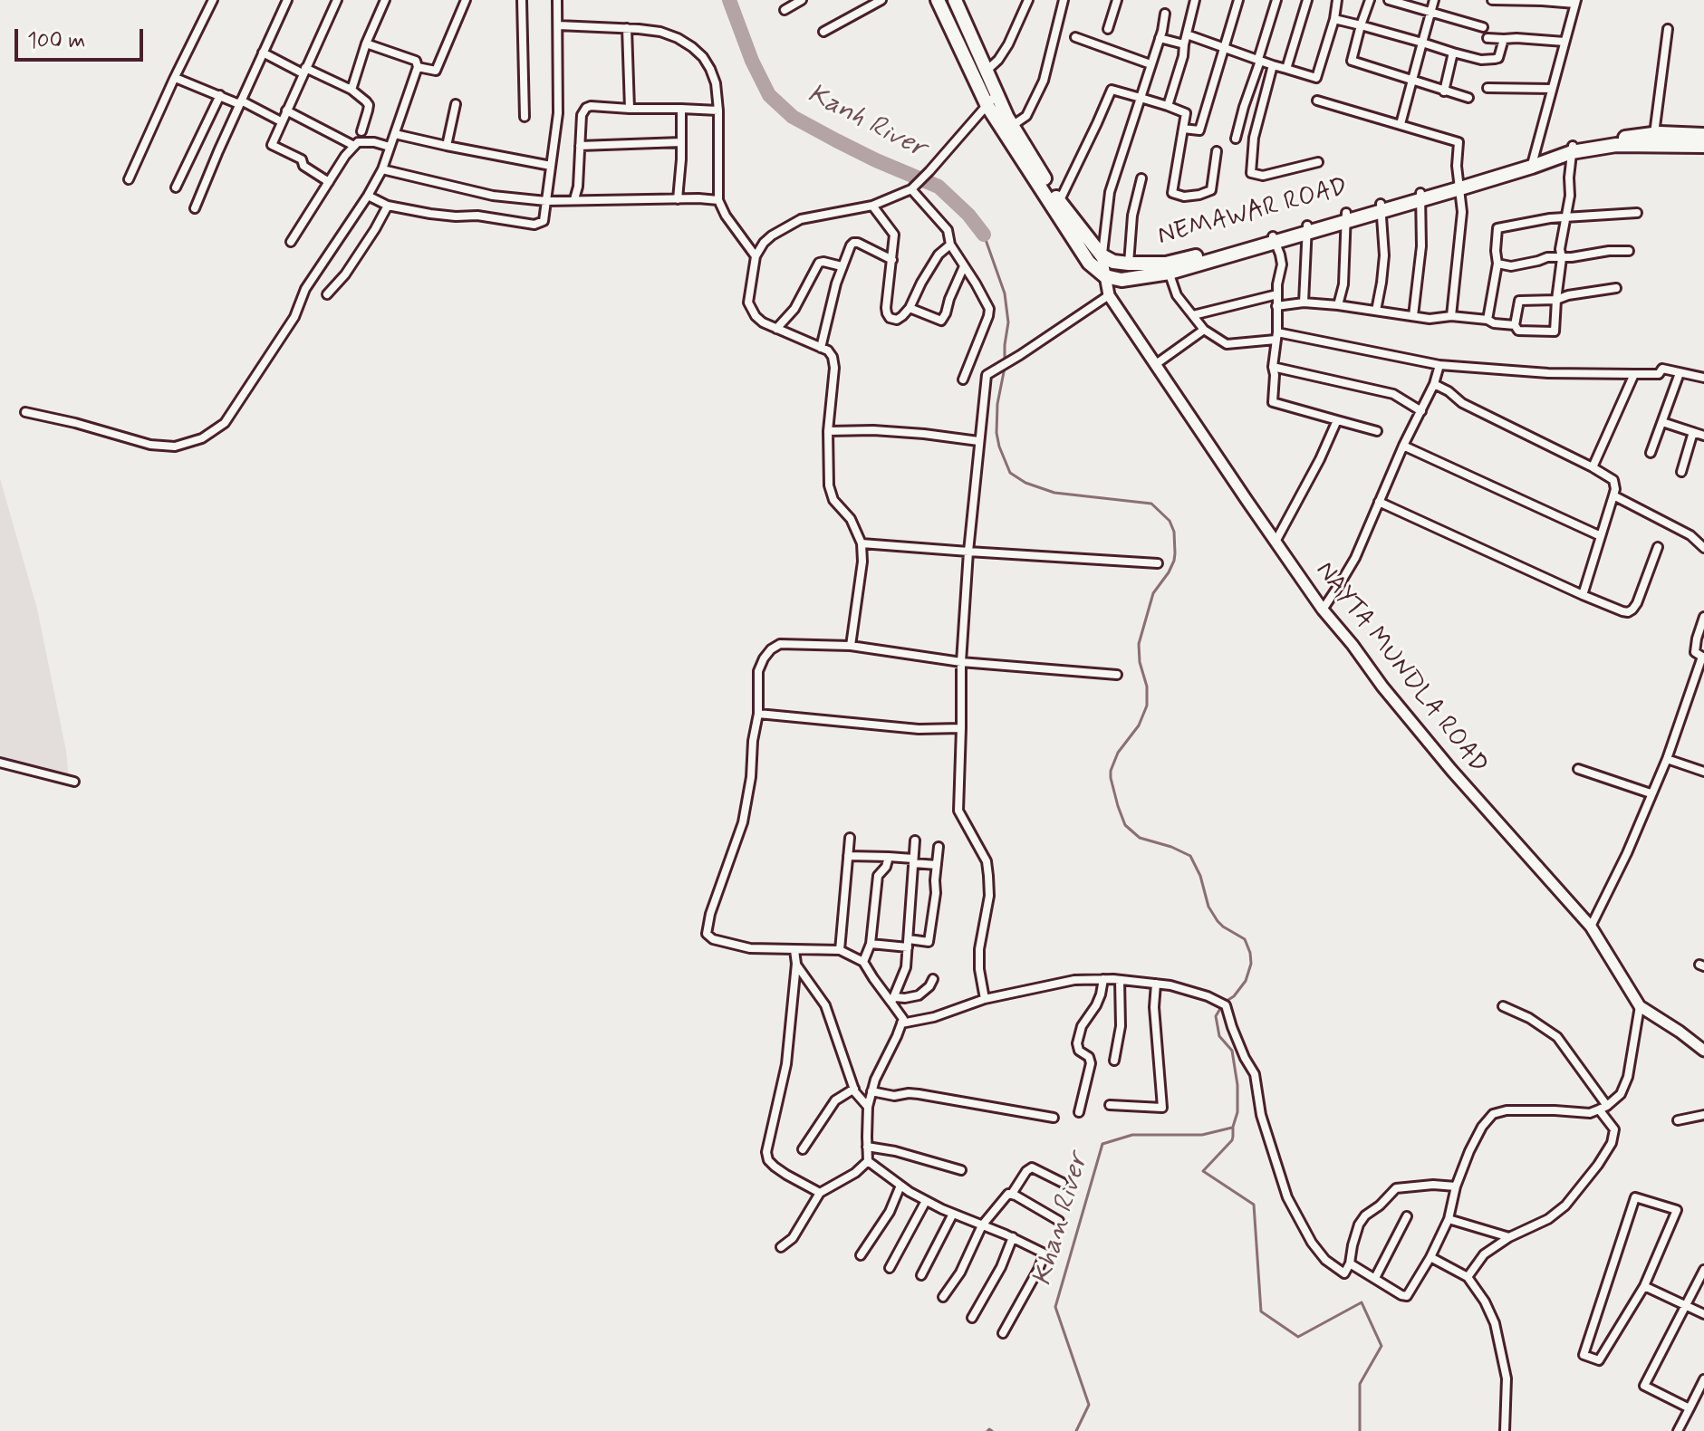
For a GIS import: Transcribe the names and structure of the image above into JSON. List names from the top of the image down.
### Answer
{
  "streets": {
    "highway": ["NEMAWAR ROAD"],
    "main road": ["NAYTA MUNDLA ROAD"]
  },
  "crossings": [
    ["NEMAWAR ROAD", "NAYTA MUNDLA ROAD"]
  ],
  "water": ["Kanh River", "Khan River"],
  "scale_bar": "100 m"
}
